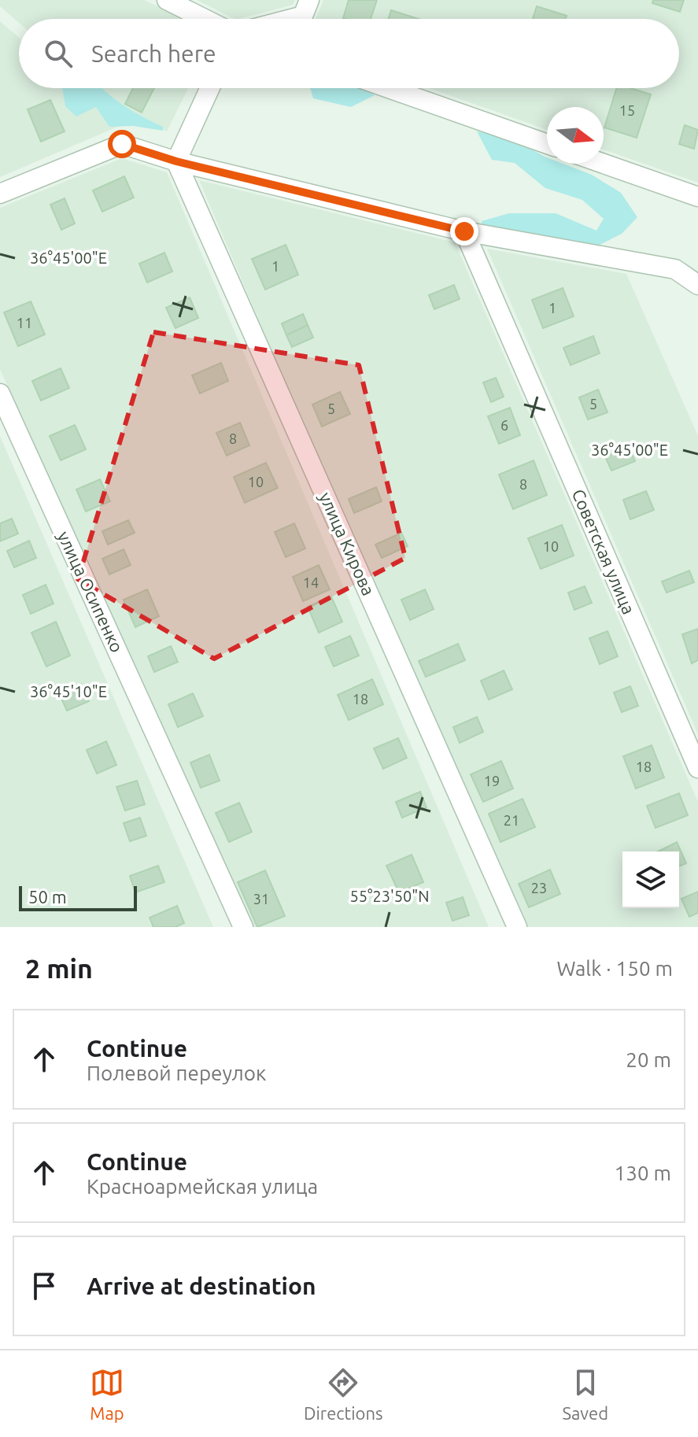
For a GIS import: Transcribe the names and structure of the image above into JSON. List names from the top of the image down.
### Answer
{
  "streets": {
    "street": ["улица Кирова", "Советская улица", "улица Осипенко"]
  },
  "house_numbers": [
    "15",
    "1",
    "1",
    "11",
    "5",
    "5",
    "6",
    "8",
    "10",
    "8",
    "10",
    "14",
    "18",
    "18",
    "19",
    "21",
    "23",
    "31"
  ],
  "scale_bar": "50 m",
  "north": "right",
  "page": {
    "search": "Search here",
    "scale": "50 m",
    "heading": ["2 min", "Walk · 150 m"],
    "list": [
      ["Continue", "Полевой переулок", "20 m"],
      ["Continue", "Красноармейская улица", "130 m"],
      "Arrive at destination"
    ],
    "nav": ["Map", "Directions", "Saved"]
  },
  "coordinates": ["36°45'00\"E", "36°45'10\"E", "55°23'50\"N"]
}
